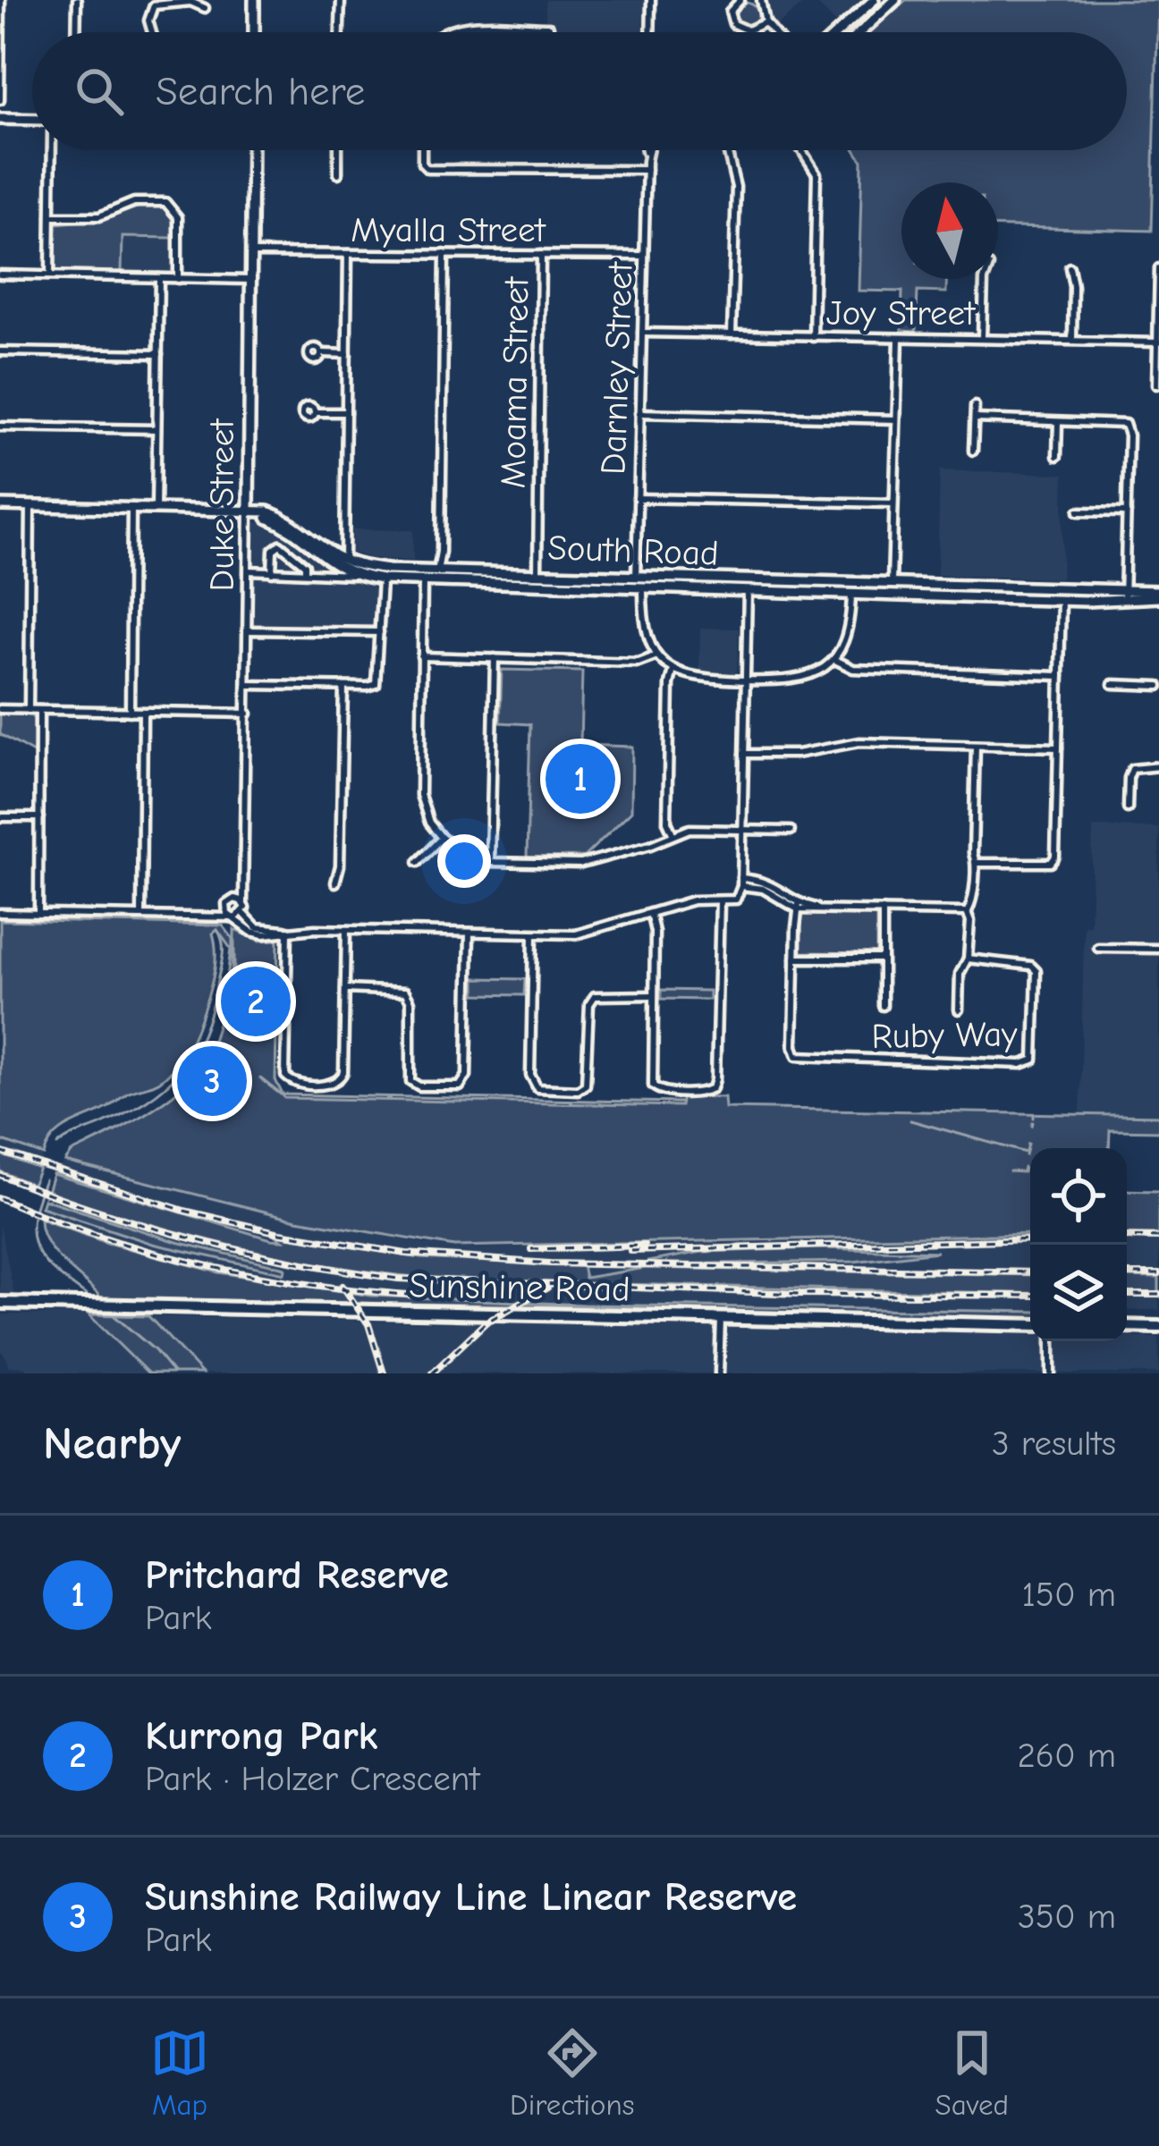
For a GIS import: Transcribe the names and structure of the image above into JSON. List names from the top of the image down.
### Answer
{
  "streets": {
    "main road": ["Sunshine Road"],
    "street": [
      "Myalla Street",
      "Joy Street",
      "Darnley Street",
      "Moama Street",
      "Duke Street",
      "South Road",
      "Ruby Way"
    ]
  },
  "crossings": [
    ["Myalla Street", "Darnley Street"],
    ["Myalla Street", "Moama Street"],
    ["Myalla Street", "Duke Street"],
    ["Joy Street", "Darnley Street"],
    ["Darnley Street", "South Road"],
    ["Moama Street", "South Road"],
    ["Duke Street", "South Road"]
  ],
  "north": "top",
  "page": {
    "search": "Search here",
    "pins": ["1", "2", "3"],
    "heading": ["Nearby", "3 results"],
    "list": [
      {
        "mark": "1",
        "name": "Pritchard Reserve",
        "note": "Park",
        "value": "150 m"
      },
      {
        "mark": "2",
        "name": "Kurrong Park",
        "note": "Park · Holzer Crescent",
        "value": "260 m"
      },
      {
        "mark": "3",
        "name": "Sunshine Railway Line Linear Reserve",
        "note": "Park",
        "value": "350 m"
      }
    ],
    "nav": ["Map", "Directions", "Saved"]
  }
}
